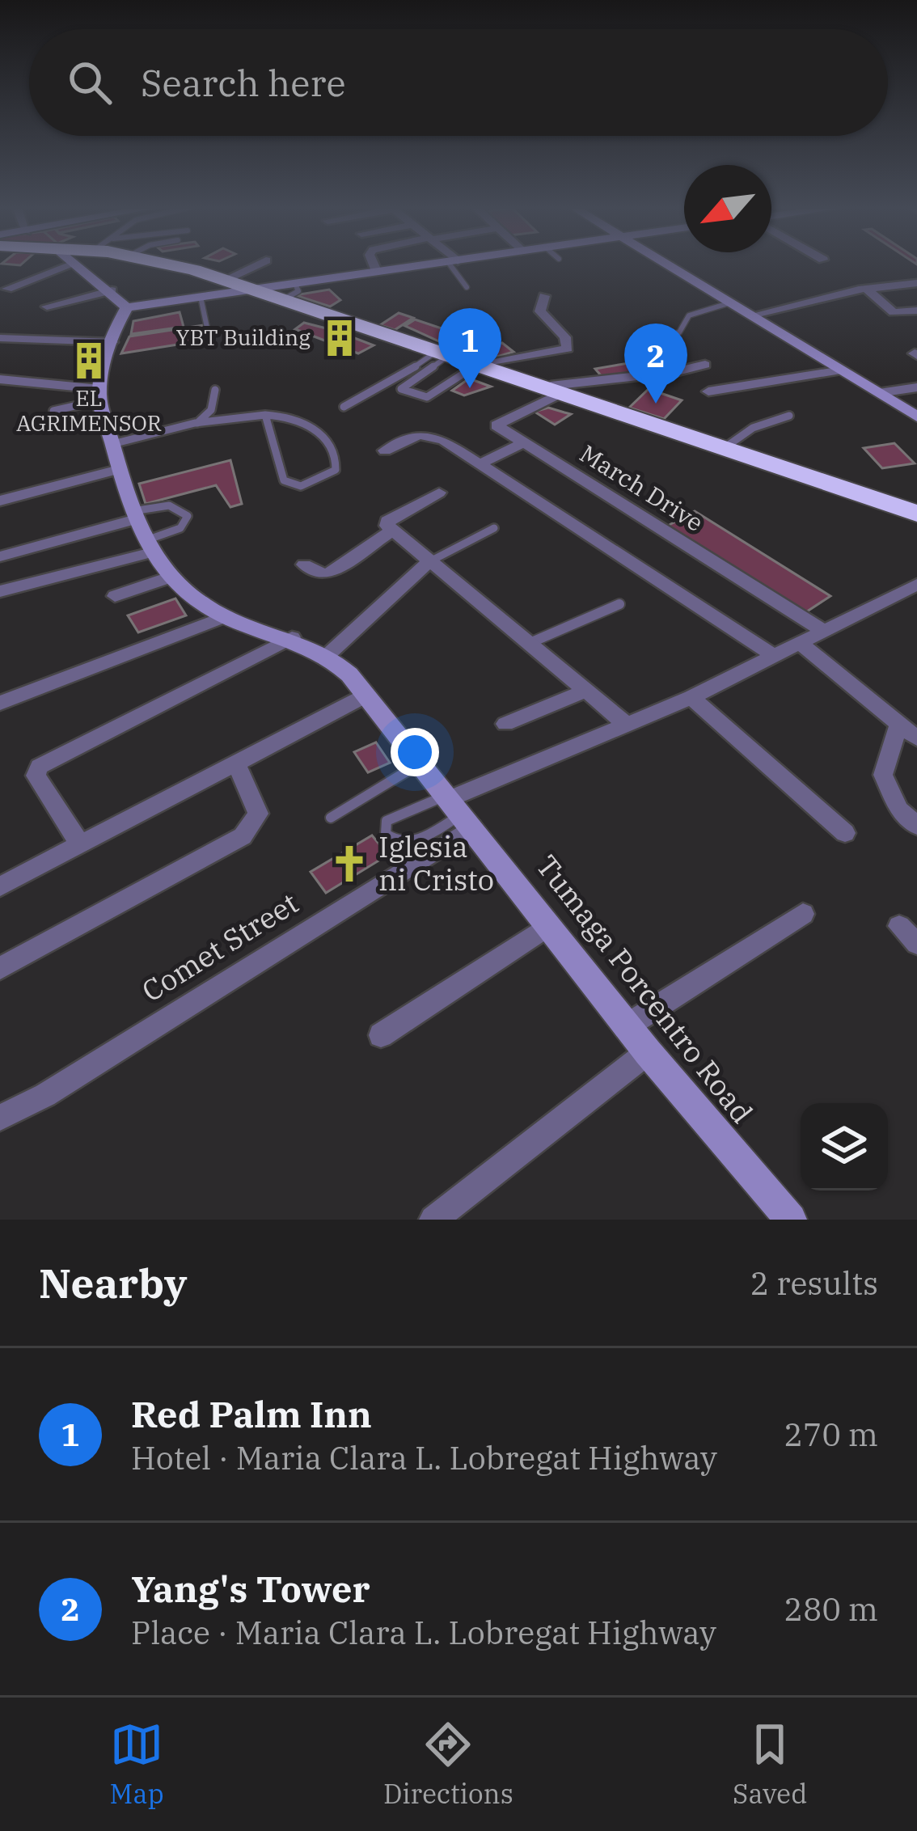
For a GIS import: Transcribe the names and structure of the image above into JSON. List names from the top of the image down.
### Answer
{
  "streets": {
    "street": ["March Drive", "Comet Street", "Tumaga Porcentro Road"]
  },
  "crossings": [
    ["March Drive", "Comet Street"],
    ["Comet Street", "Tumaga Porcentro Road"]
  ],
  "places": {
    "building": ["YBT Building", "EL AGRIMENSOR"],
    "church": ["Iglesia ni Cristo"]
  },
  "north": "bottom left",
  "page": {
    "search": "Search here",
    "pins": ["1", "2"],
    "heading": ["Nearby", "2 results"],
    "list": [
      {
        "mark": "1",
        "name": "Red Palm Inn",
        "note": "Hotel · Maria Clara L. Lobregat Highway",
        "value": "270 m"
      },
      {
        "mark": "2",
        "name": "Yang's Tower",
        "note": "Place · Maria Clara L. Lobregat Highway",
        "value": "280 m"
      }
    ],
    "nav": ["Map", "Directions", "Saved"]
  }
}
